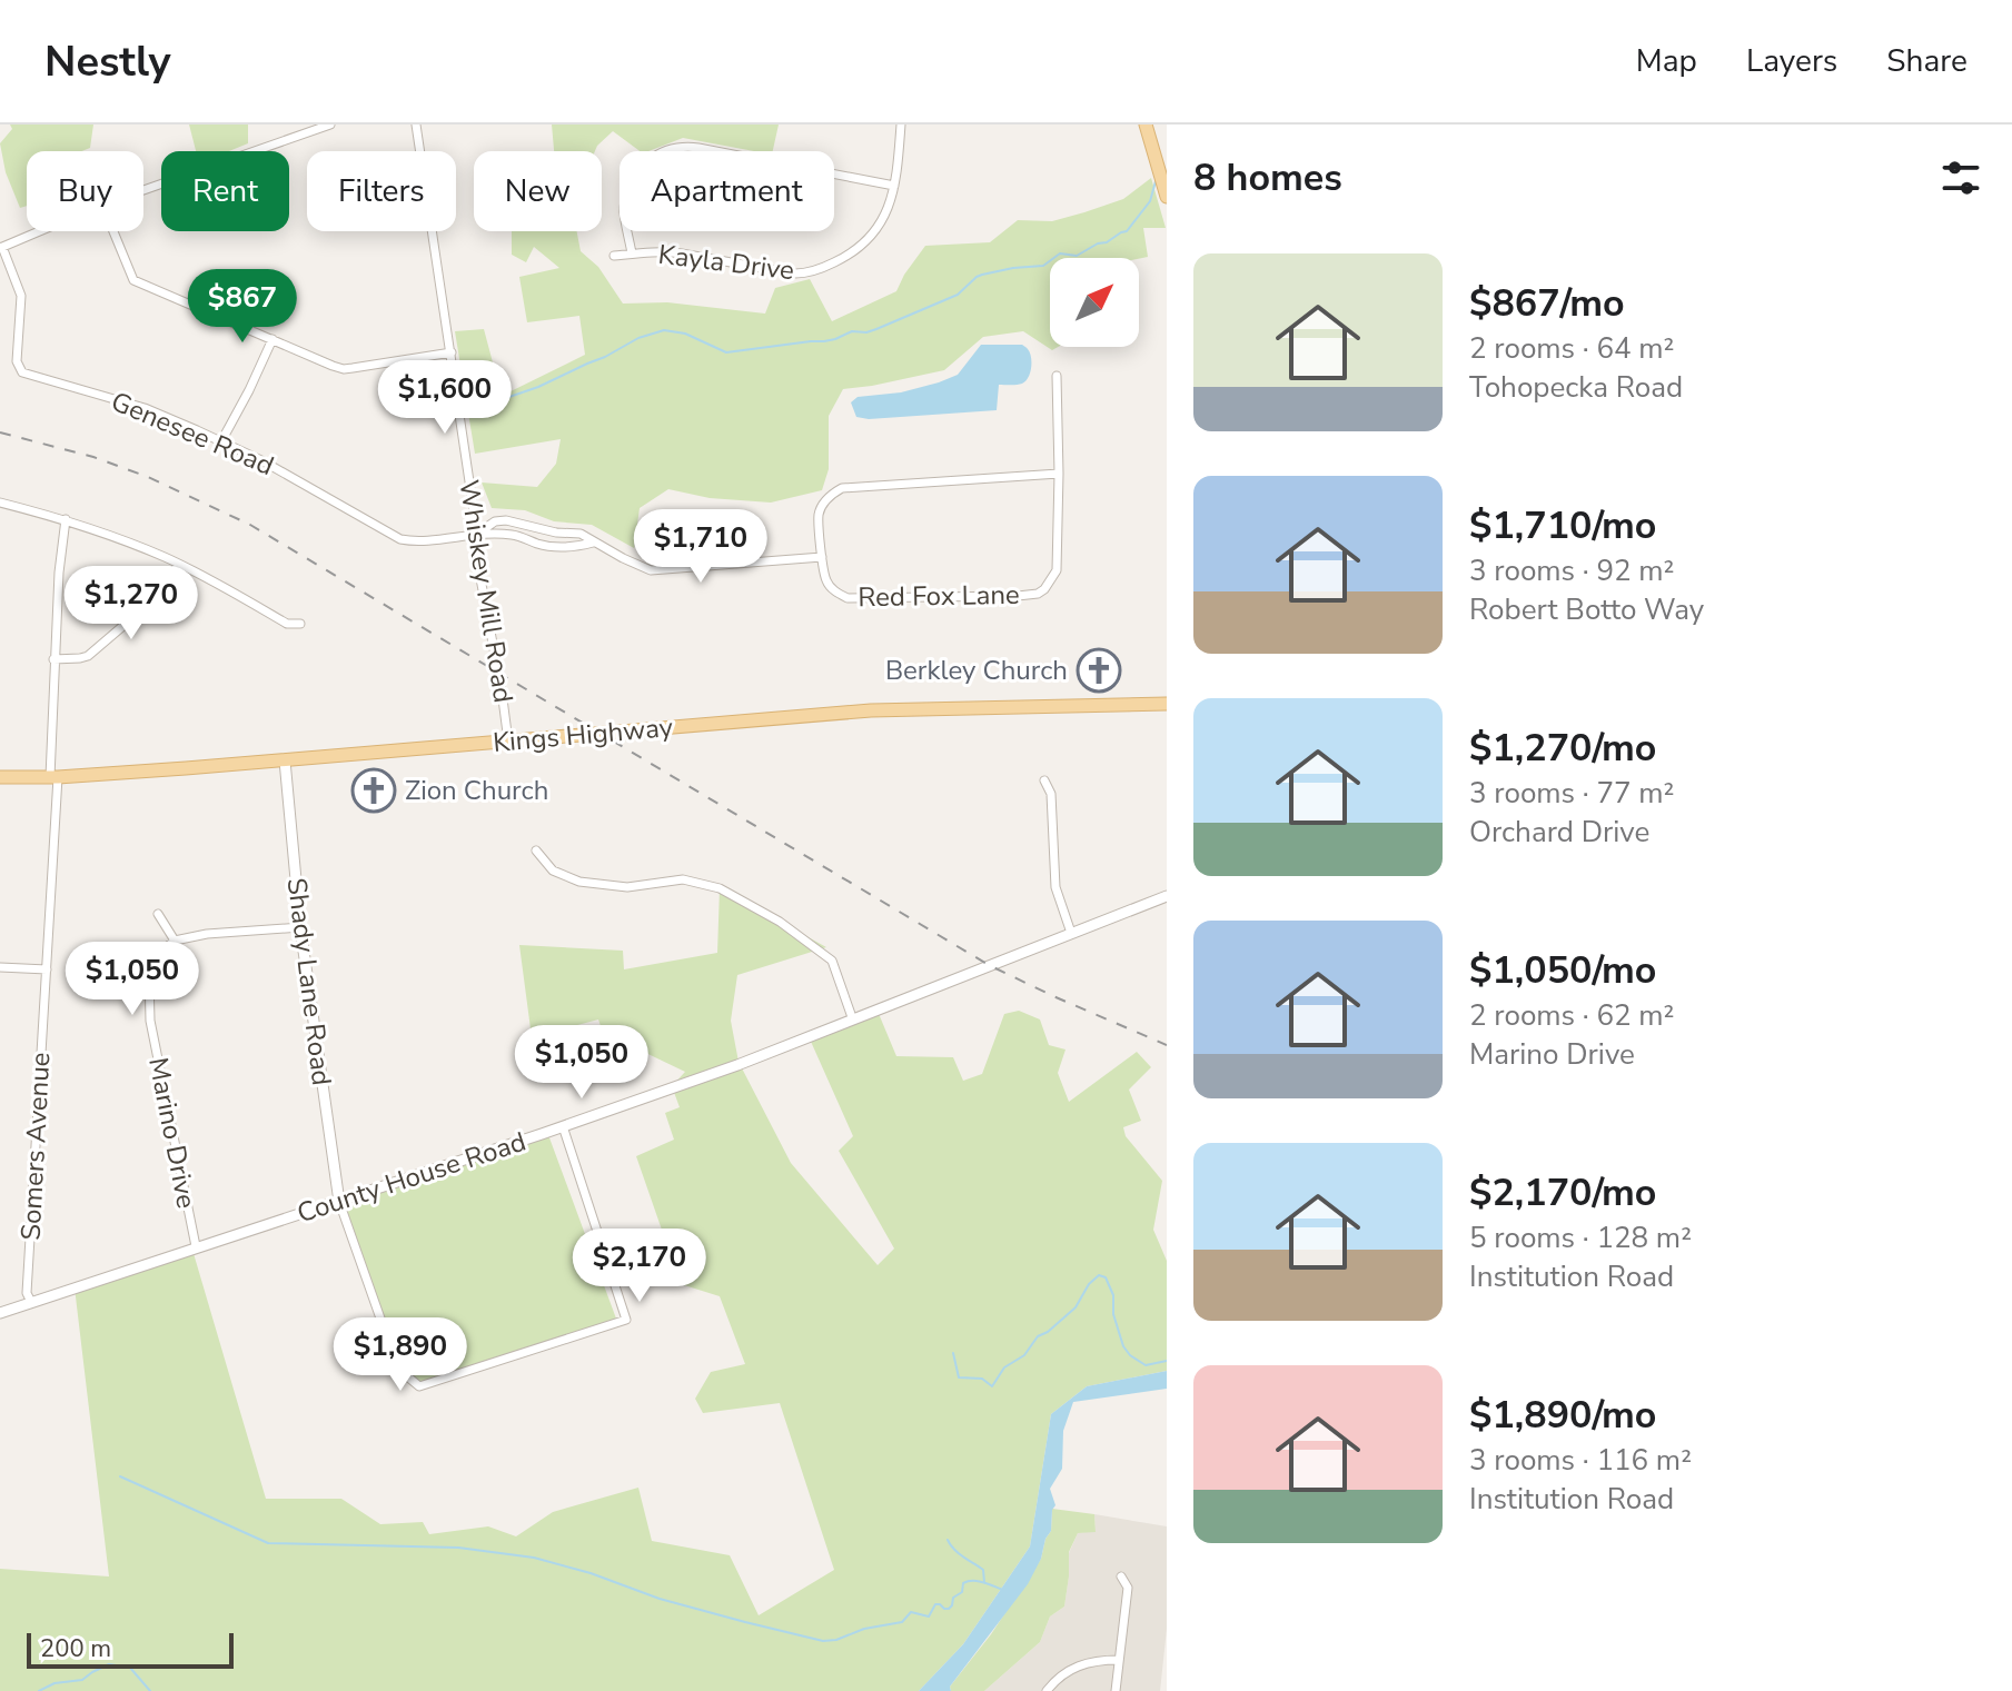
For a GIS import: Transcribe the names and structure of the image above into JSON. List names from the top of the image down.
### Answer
{
  "streets": {
    "main road": ["Kings Highway"],
    "street": [
      "Kayla Drive",
      "Genesee Road",
      "Whiskey Mill Road",
      "Red Fox Lane",
      "Shady Lane Road",
      "Marino Drive",
      "Somers Avenue",
      "County House Road"
    ]
  },
  "crossings": [
    ["Genesee Road", "Whiskey Mill Road"],
    ["Whiskey Mill Road", "Kings Highway"],
    ["Kings Highway", "Shady Lane Road"],
    ["Kings Highway", "Somers Avenue"],
    ["Shady Lane Road", "County House Road"],
    ["Marino Drive", "County House Road"],
    ["Somers Avenue", "County House Road"]
  ],
  "places": {
    "church": ["Berkley Church", "Zion Church"]
  },
  "scale_bar": "200 m",
  "north": "top right",
  "page": {
    "header": "Nestly",
    "nav": ["Map", "Layers", "Share"],
    "heading": "8 homes",
    "chip": [
      "Buy",
      "Rent",
      "Filters",
      "New",
      "Apartment"
    ],
    "list": [
      {
        "name": "$867/mo",
        "note": "2 rooms · 64 m² · Tohopecka Road"
      },
      {
        "name": "$1,710/mo",
        "note": "3 rooms · 92 m² · Robert Botto Way"
      },
      {
        "name": "$1,270/mo",
        "note": "3 rooms · 77 m² · Orchard Drive"
      },
      {
        "name": "$1,050/mo",
        "note": "2 rooms · 62 m² · Marino Drive"
      },
      {
        "name": "$2,170/mo",
        "note": "5 rooms · 128 m² · Institution Road"
      },
      {
        "name": "$1,890/mo",
        "note": "3 rooms · 116 m² · Institution Road"
      }
    ],
    "price": [
      "$867",
      "$1,600",
      "$1,710",
      "$1,270",
      "$1,050",
      "$1,050",
      "$2,170",
      "$1,890"
    ],
    "scale": "200 m"
  }
}
